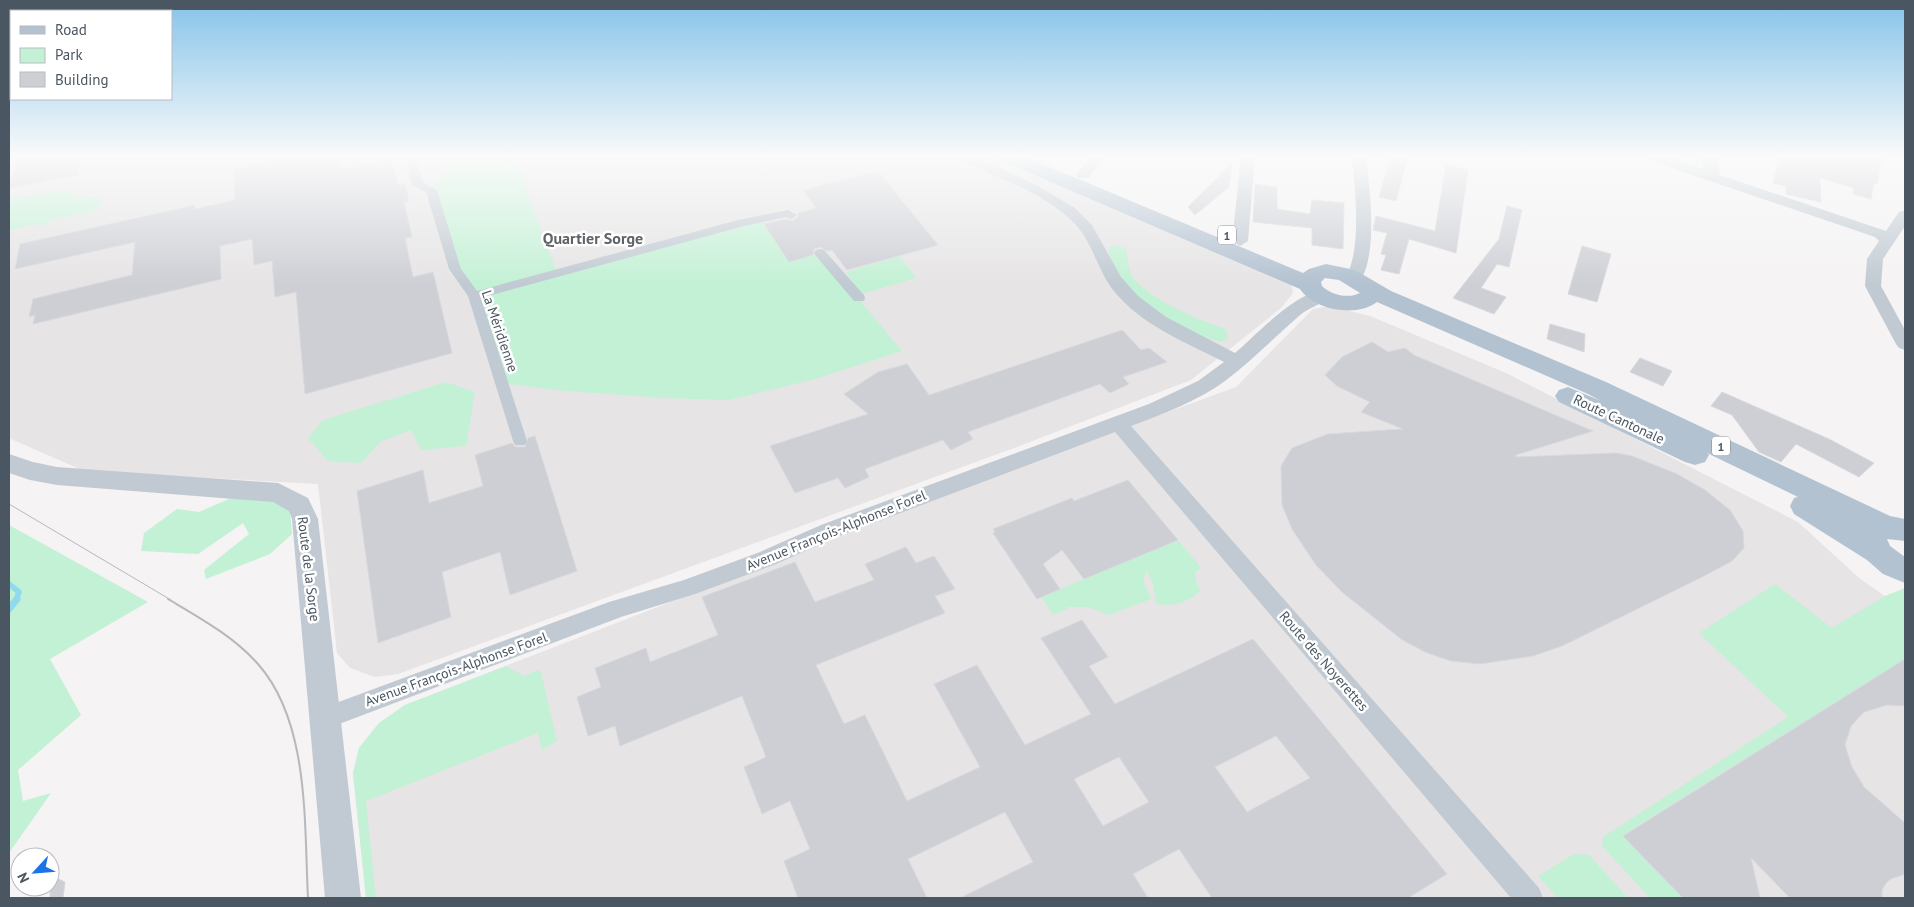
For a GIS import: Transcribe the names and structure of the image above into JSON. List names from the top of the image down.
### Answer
{
  "streets": {
    "main road": ["1", "Route Cantonale"],
    "street": [
      "La Méridienne",
      "Avenue François-Alphonse Forel",
      "Route de la Sorge",
      "Route des Noyerettes"
    ]
  },
  "crossings": [
    ["1", "Avenue François-Alphonse Forel"],
    ["Avenue François-Alphonse Forel", "Route de la Sorge"],
    ["Avenue François-Alphonse Forel", "Route des Noyerettes"]
  ],
  "districts": ["Quartier Sorge"],
  "legend": ["Road", "Park", "Building"],
  "north": "bottom left"
}
